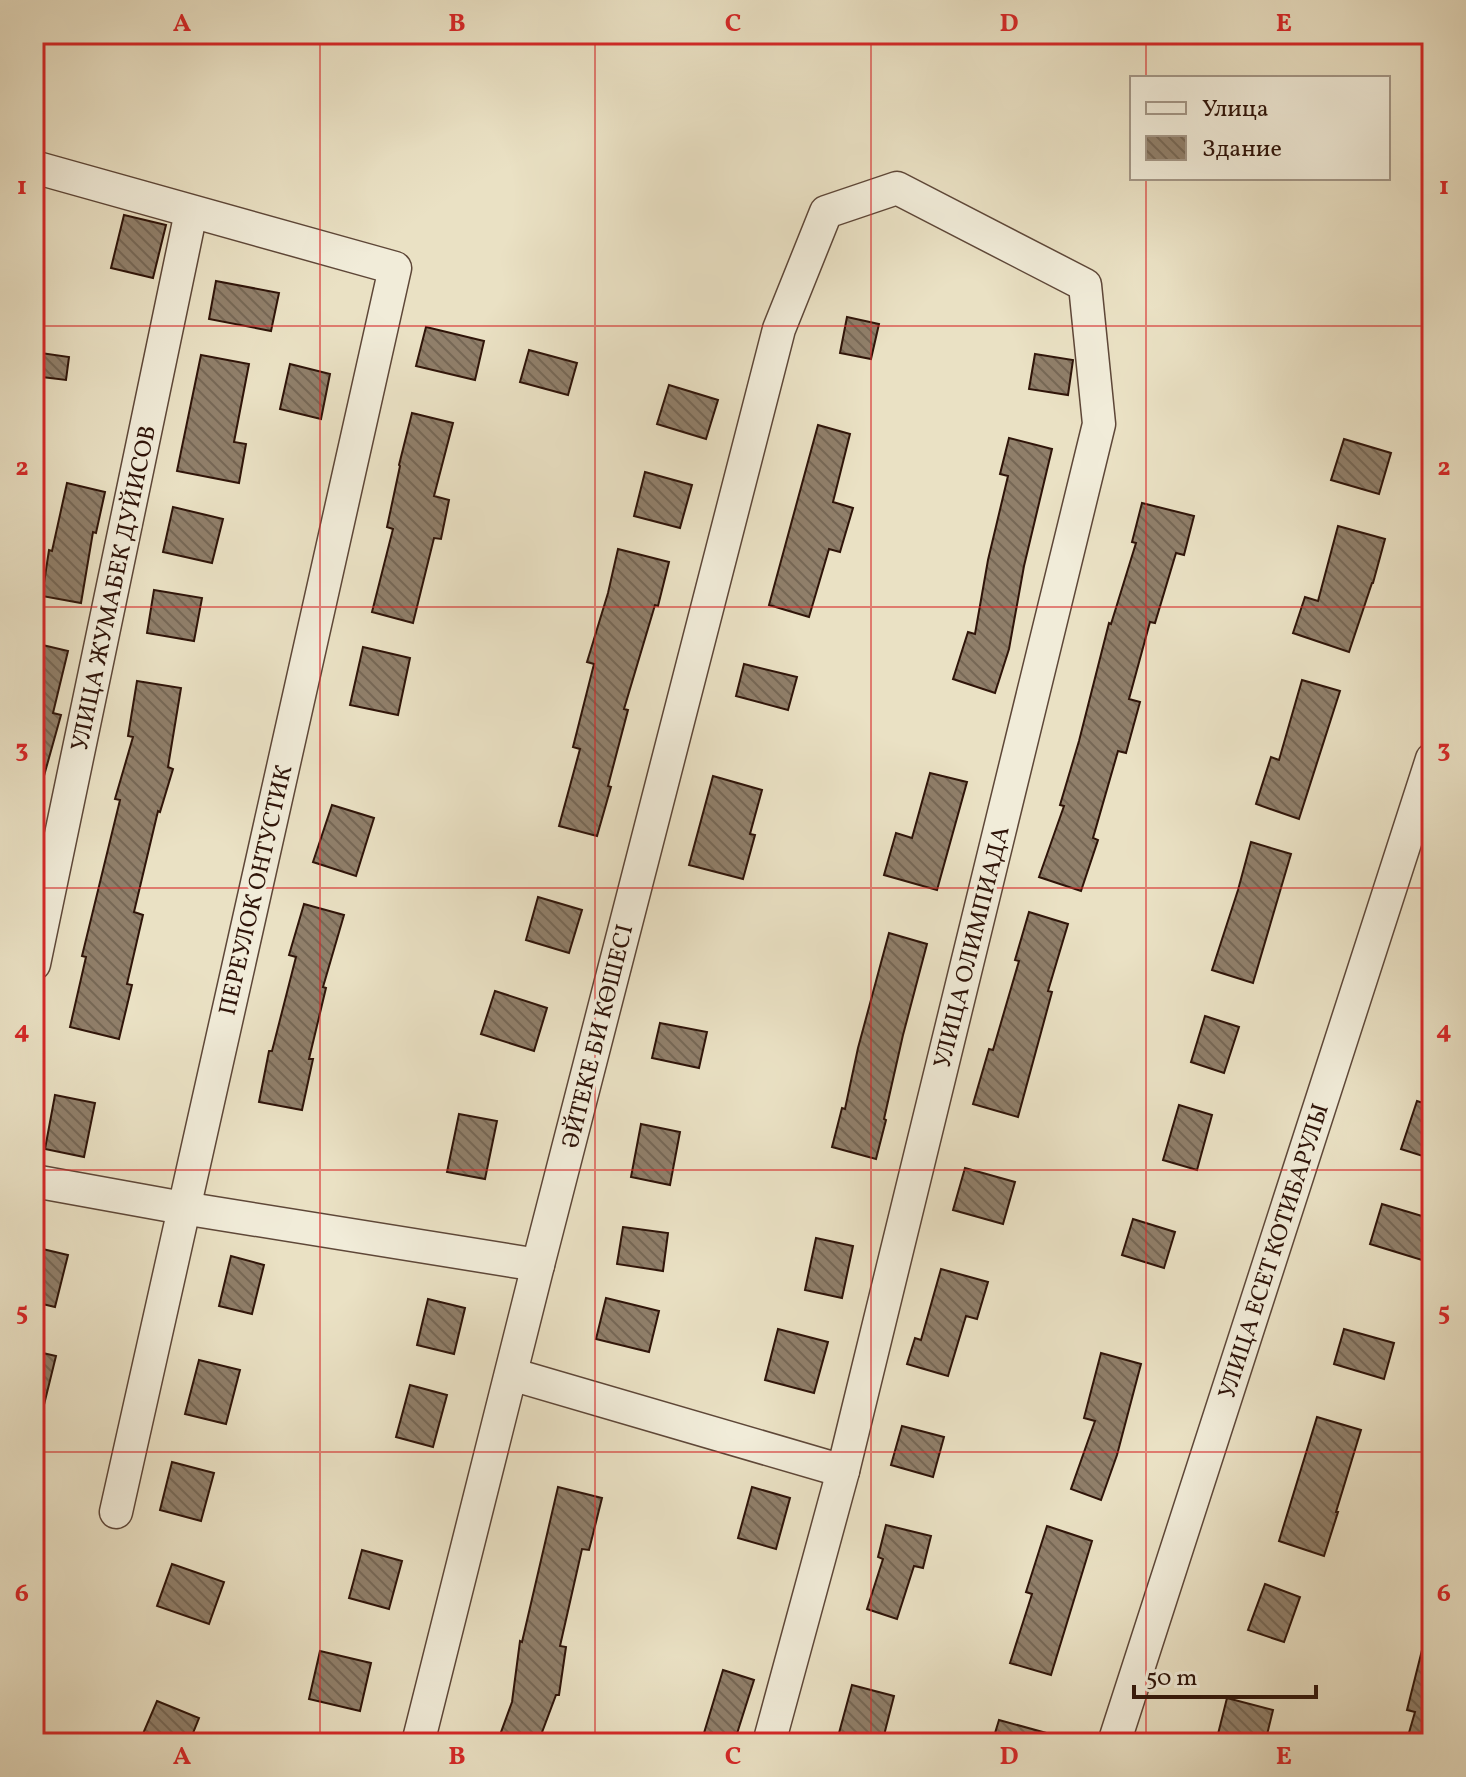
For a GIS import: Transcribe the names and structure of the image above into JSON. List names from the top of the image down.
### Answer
{
  "streets": {
    "street": [
      "УЛИЦА ЖУМАБЕК ДУЙИСОВ",
      "ПЕРЕУЛОК ОНТУСТИК",
      "УЛИЦА ОЛИМПИАДА",
      "ӘЙТЕКЕ БИ КӨШЕСІ",
      "УЛИЦА ЕСЕТ КОТИБАРУЛЫ"
    ]
  },
  "crossings": [
    ["УЛИЦА ЖУМАБЕК ДУЙИСОВ", "ПЕРЕУЛОК ОНТУСТИК"],
    ["УЛИЦА ОЛИМПИАДА", "ӘЙТЕКЕ БИ КӨШЕСІ"]
  ],
  "legend": ["Улица", "Здание"],
  "scale_bar": "50 m",
  "grid": {
    "columns": [
      "A",
      "B",
      "C",
      "D",
      "E"
    ],
    "rows": [
      "1",
      "2",
      "3",
      "4",
      "5",
      "6"
    ]
  }
}
